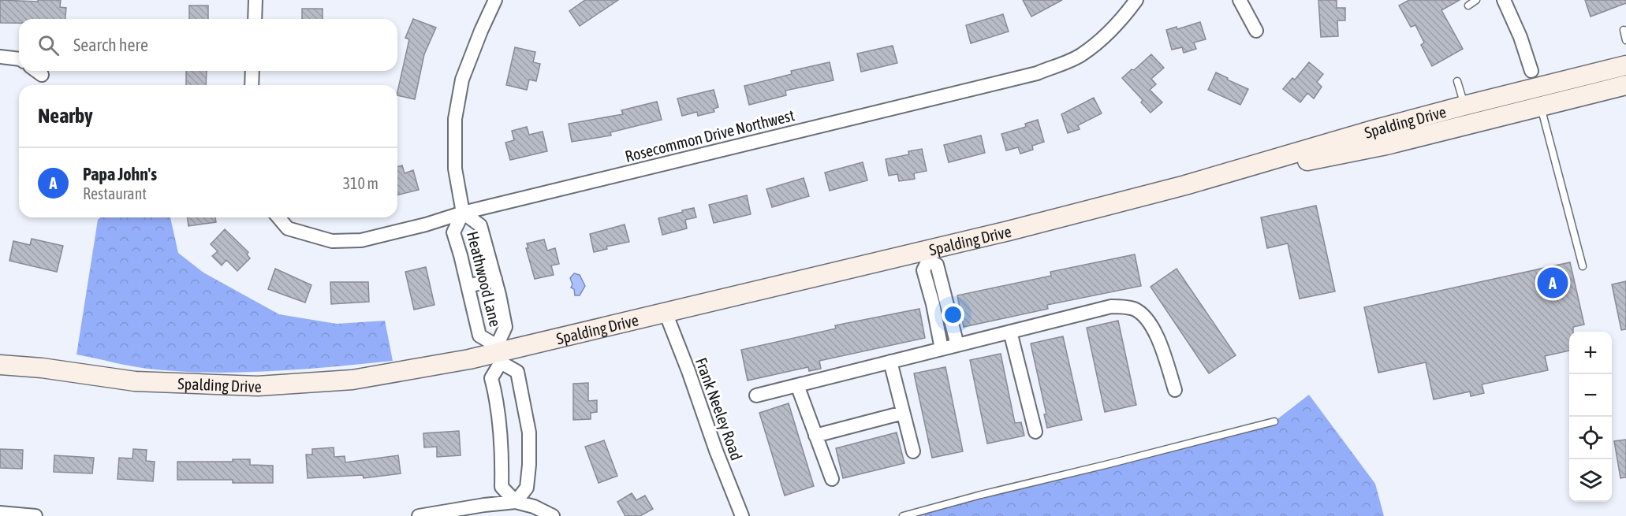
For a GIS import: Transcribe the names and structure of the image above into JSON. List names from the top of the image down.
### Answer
{
  "streets": {
    "main road": ["Spalding Drive"],
    "street": ["Rosecommon Drive Northwest", "Heathwood Lane", "Frank Neeley Road"]
  },
  "crossings": [
    ["Spalding Drive", "Heathwood Lane"],
    ["Spalding Drive", "Frank Neeley Road"],
    ["Rosecommon Drive Northwest", "Heathwood Lane"]
  ],
  "page": {
    "search": "Search here",
    "heading": "Nearby",
    "list": [
      {
        "mark": "A",
        "name": "Papa John's",
        "note": "Restaurant",
        "value": "310 m"
      }
    ],
    "pins": "A",
    "map_buttons": ["+", "−"]
  }
}
